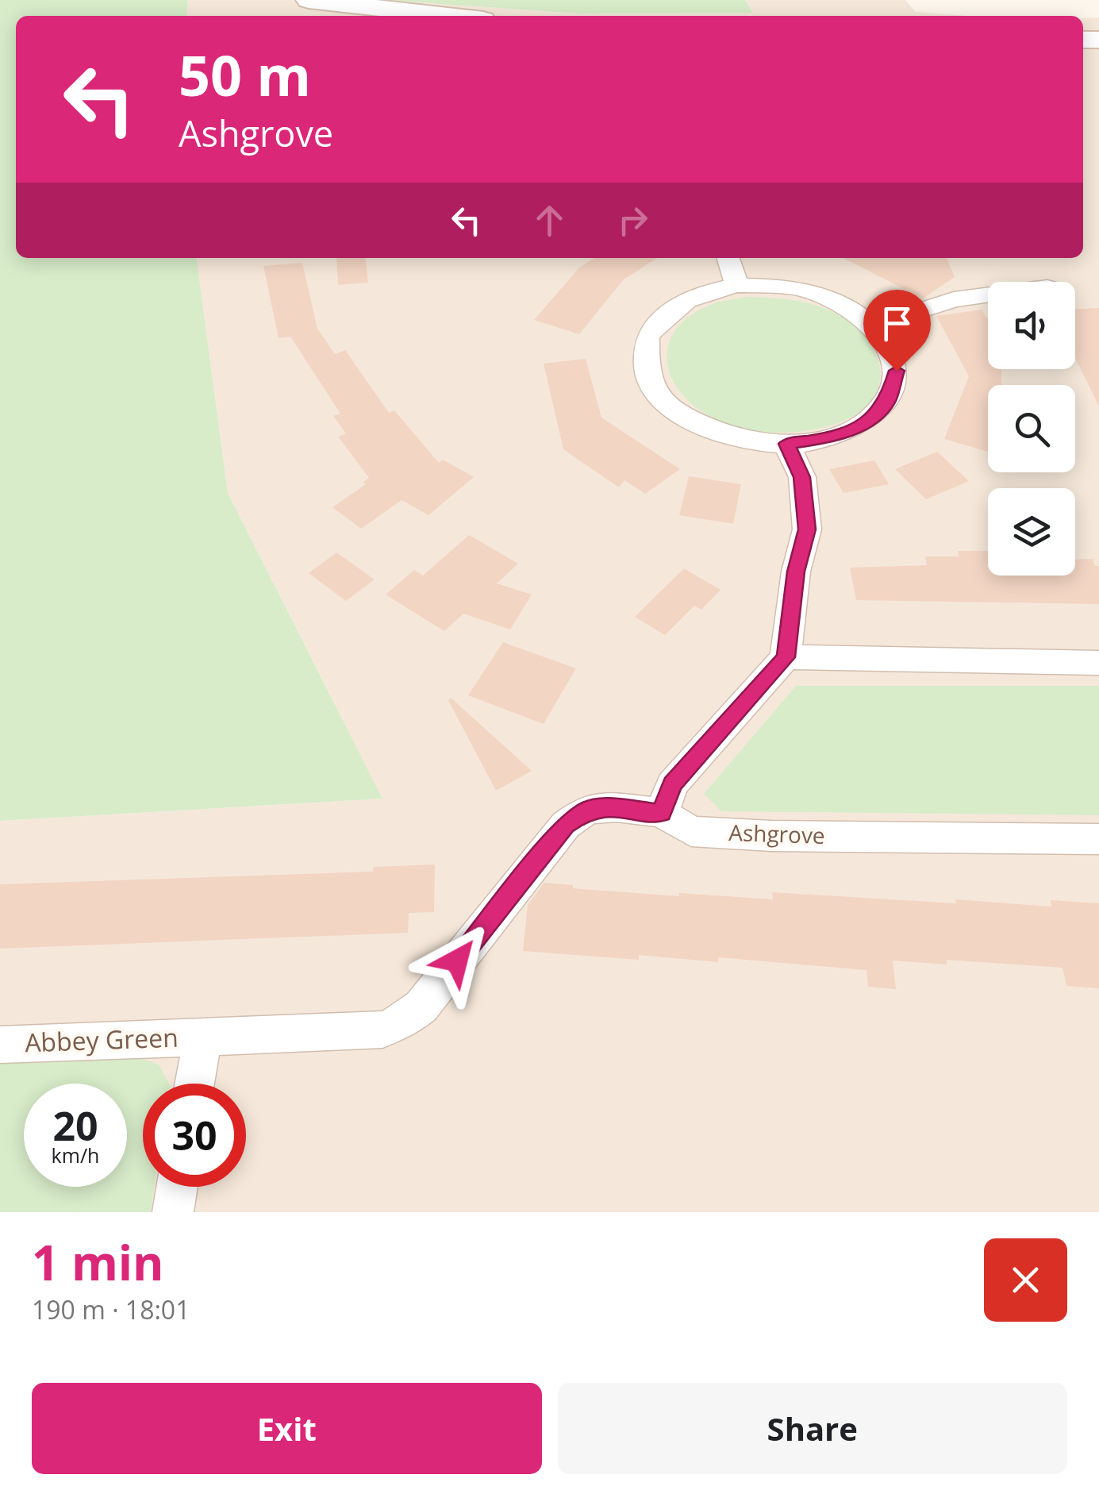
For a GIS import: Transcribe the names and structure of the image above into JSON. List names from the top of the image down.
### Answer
{
  "streets": {
    "street": ["Ashgrove", "Abbey Green"]
  },
  "crossings": [
    ["Ashgrove", "Abbey Green"]
  ],
  "page": {
    "turn": ["50 m", "Ashgrove"],
    "speed": "20 km/h",
    "limit": "30",
    "heading": ["1 min", "190 m · 18:01"],
    "buttons": ["Exit", "Share"]
  }
}
